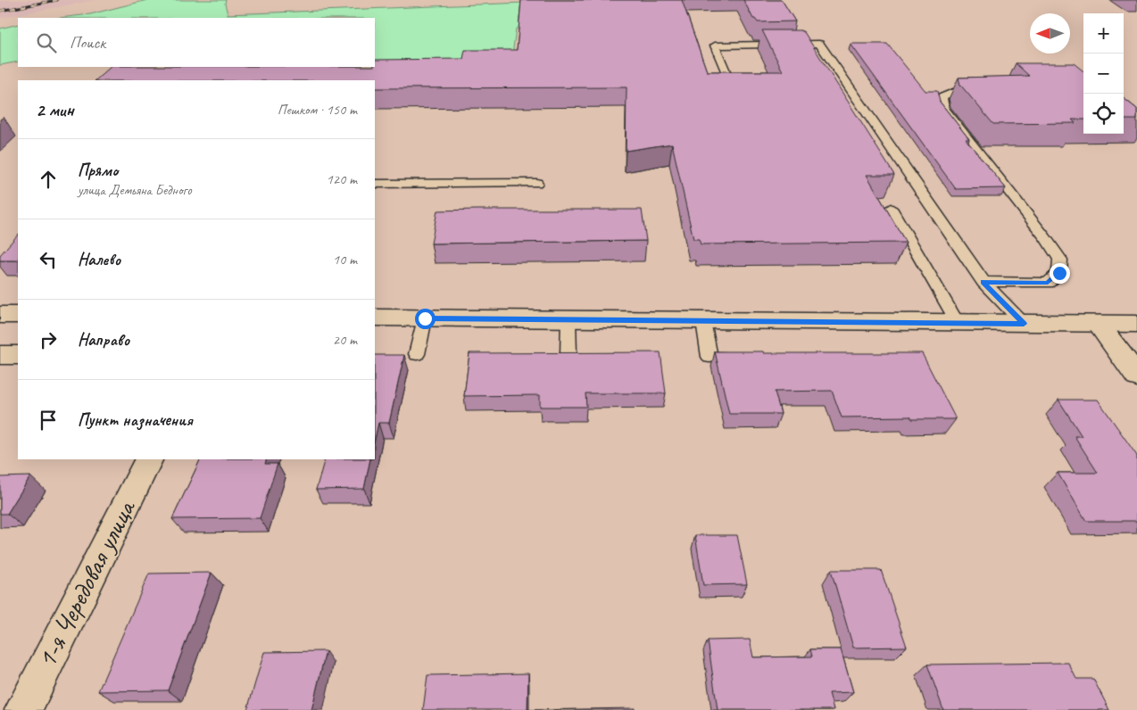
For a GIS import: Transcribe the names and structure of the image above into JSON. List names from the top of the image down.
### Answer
{
  "streets": {
    "main road": ["1-я Чередовая улица"]
  },
  "north": "left",
  "page": {
    "map_buttons": ["+", "−"],
    "search": "Поиск",
    "heading": ["2 мин", "Пешком · 150 m"],
    "list": [
      ["Прямо", "улица Демьяна Бедного", "120 m"],
      ["Налево", "10 m"],
      ["Направо", "20 m"],
      "Пункт назначения"
    ]
  }
}
